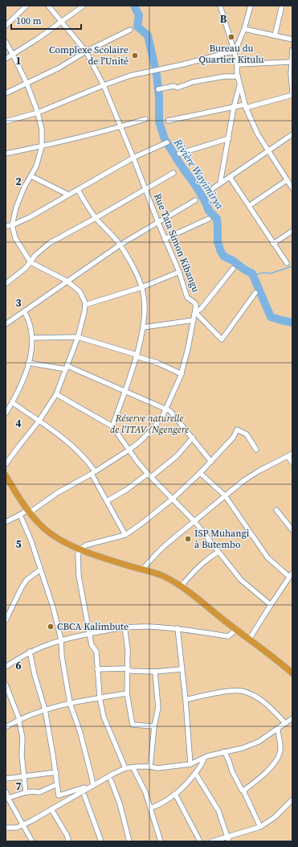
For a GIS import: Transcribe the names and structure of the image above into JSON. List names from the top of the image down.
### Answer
{
  "streets": {
    "street": ["Rue Tata Simon Kibangu"]
  },
  "water": ["Rivière Wayimirya"],
  "parks": ["Réserve naturelle de l'ITAV (Ngengere"],
  "places": [
    "Bureau du Quartier Kitulu",
    "Complexe Scolaire de l'Unité",
    "ISP Muhangi à Butembo",
    "CBCA Kalimbute"
  ],
  "scale_bar": "100 m",
  "grid": {
    "columns": ["B"],
    "rows": [
      "1",
      "2",
      "3",
      "4",
      "5",
      "6",
      "7"
    ]
  }
}
